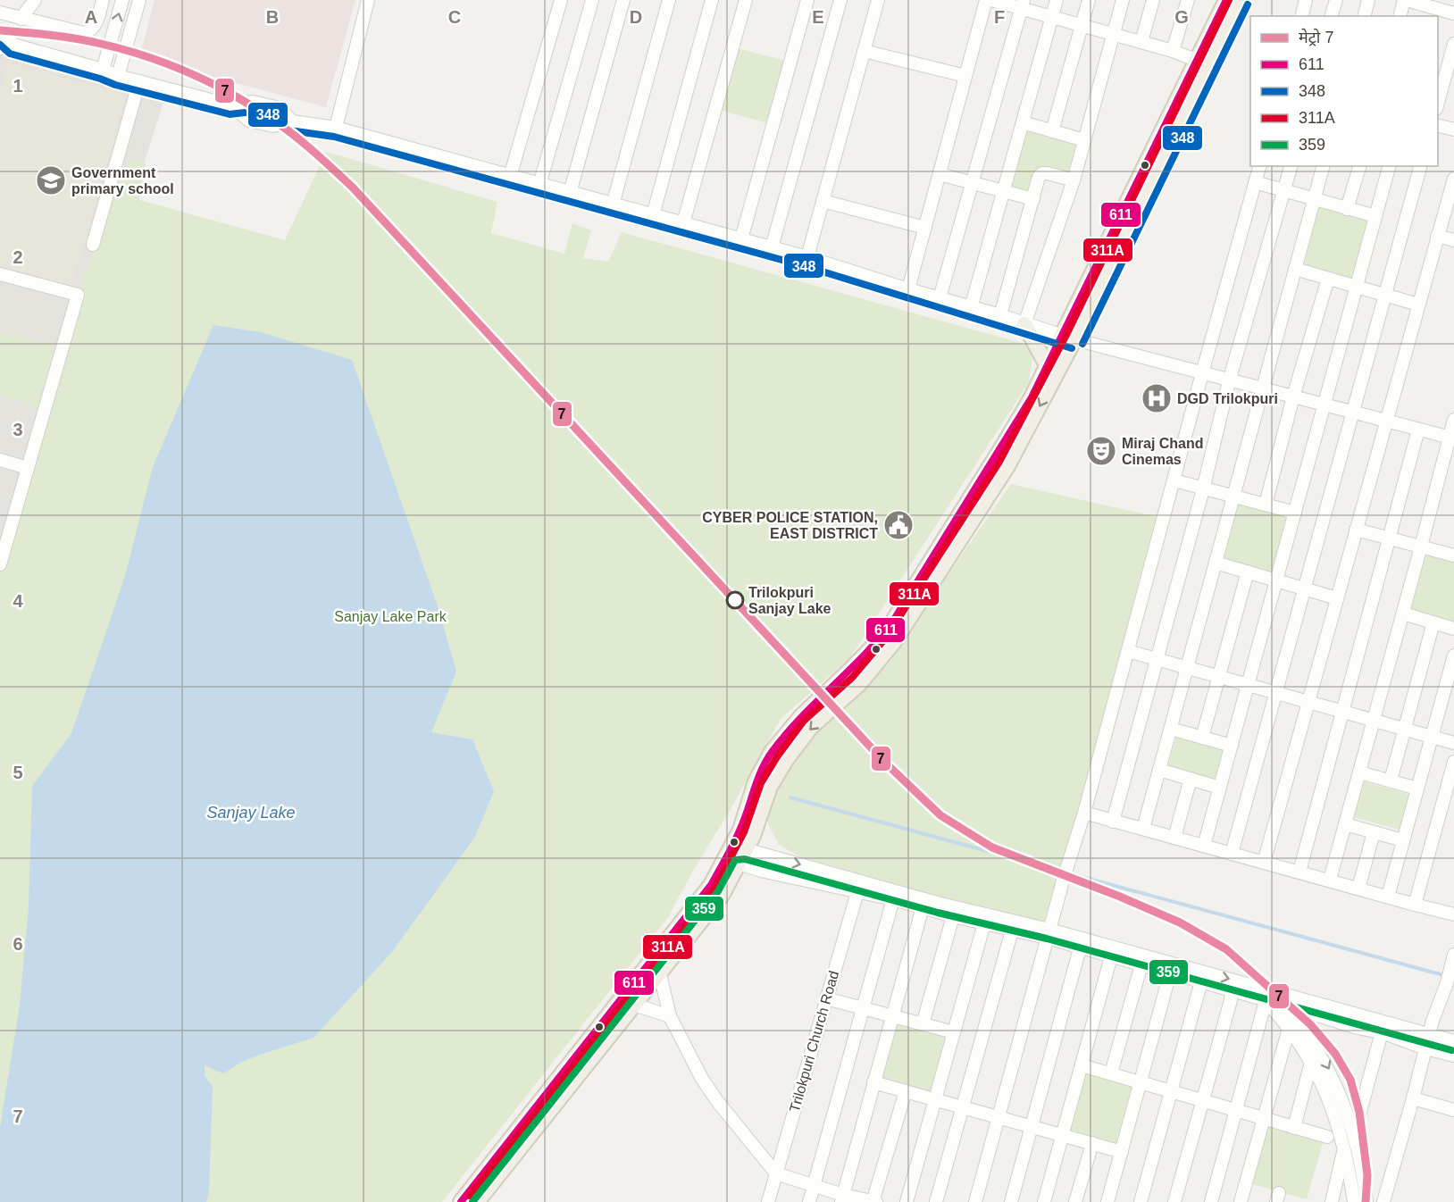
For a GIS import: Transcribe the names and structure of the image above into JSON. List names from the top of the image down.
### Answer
{
  "streets": {
    "street": ["Trilokpuri Church Road"]
  },
  "water": ["Sanjay Lake"],
  "parks": ["Sanjay Lake Park"],
  "places": {
    "school or university": ["Government primary school"],
    "hospital": ["DGD Trilokpuri"],
    "theatre": ["Miraj Chand Cinemas"],
    "public building": ["CYBER POLICE STATION, EAST DISTRICT"],
    "other": ["Trilokpuri Sanjay Lake"]
  },
  "lines": [
    "transit line 611",
    "transit line 311A",
    "transit line 348",
    "metro line 7",
    "transit line 359"
  ],
  "legend": [
    "मेट्रो 7",
    "611",
    "348",
    "311A",
    "359"
  ],
  "grid": {
    "columns": [
      "A",
      "B",
      "C",
      "D",
      "E",
      "F",
      "G"
    ],
    "rows": [
      "1",
      "2",
      "3",
      "4",
      "5",
      "6",
      "7"
    ]
  }
}
